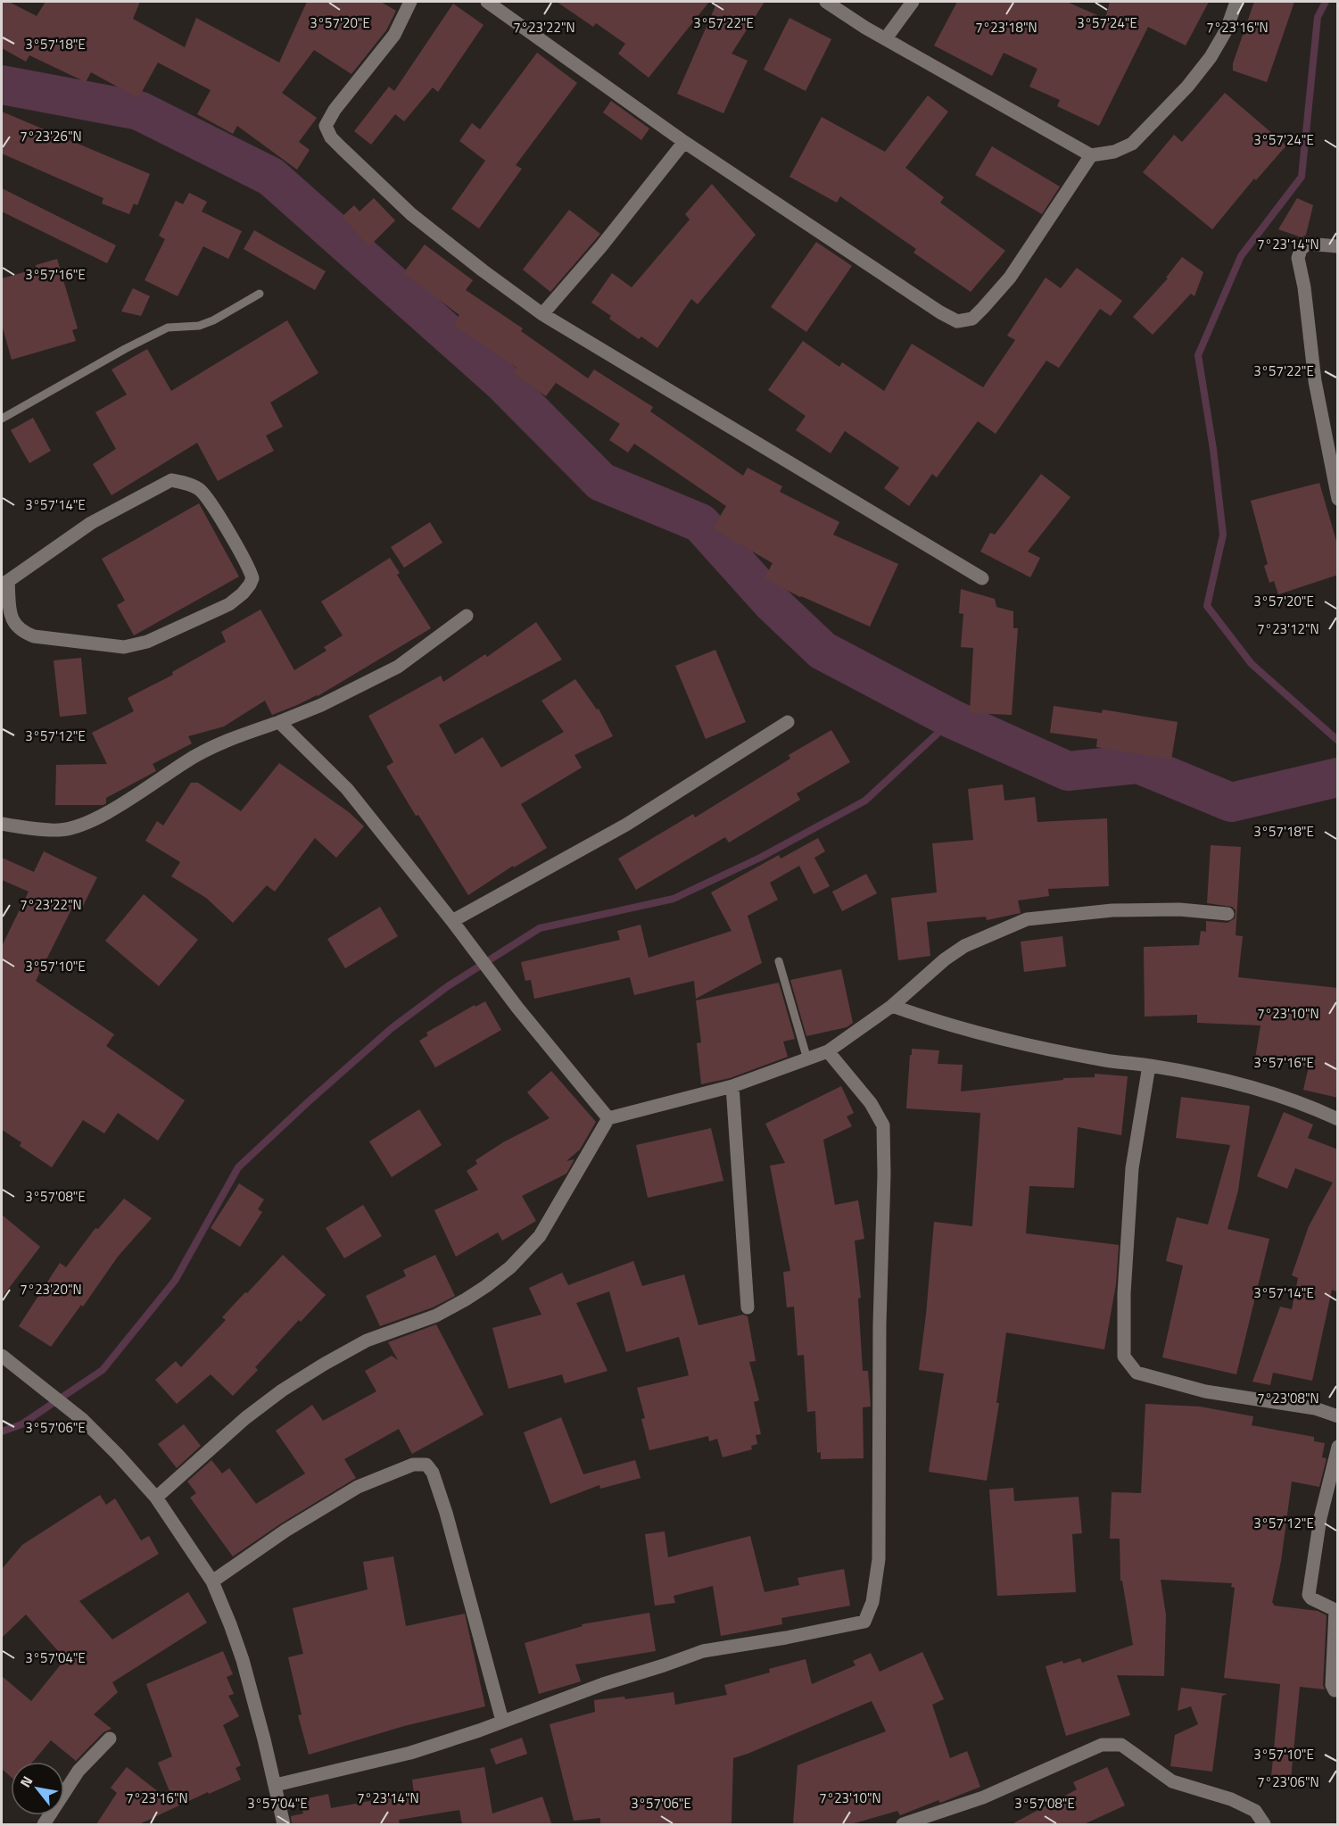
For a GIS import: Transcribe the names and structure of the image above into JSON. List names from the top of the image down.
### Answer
{
  "north": "top left",
  "coordinates": [
    "3°57'20\"E",
    "3°57'22\"E",
    "3°57'24\"E",
    "7°23'22\"N",
    "7°23'18\"N",
    "7°23'16\"N",
    "3°57'18\"E",
    "7°23'26\"N",
    "7°23'14\"N",
    "3°57'16\"E",
    "3°57'14\"E",
    "7°23'12\"N",
    "3°57'12\"E",
    "3°57'10\"E",
    "7°23'10\"N",
    "3°57'08\"E",
    "7°23'20\"N",
    "7°23'08\"N",
    "3°57'06\"E",
    "3°57'04\"E",
    "7°23'06\"N"
  ]
}
